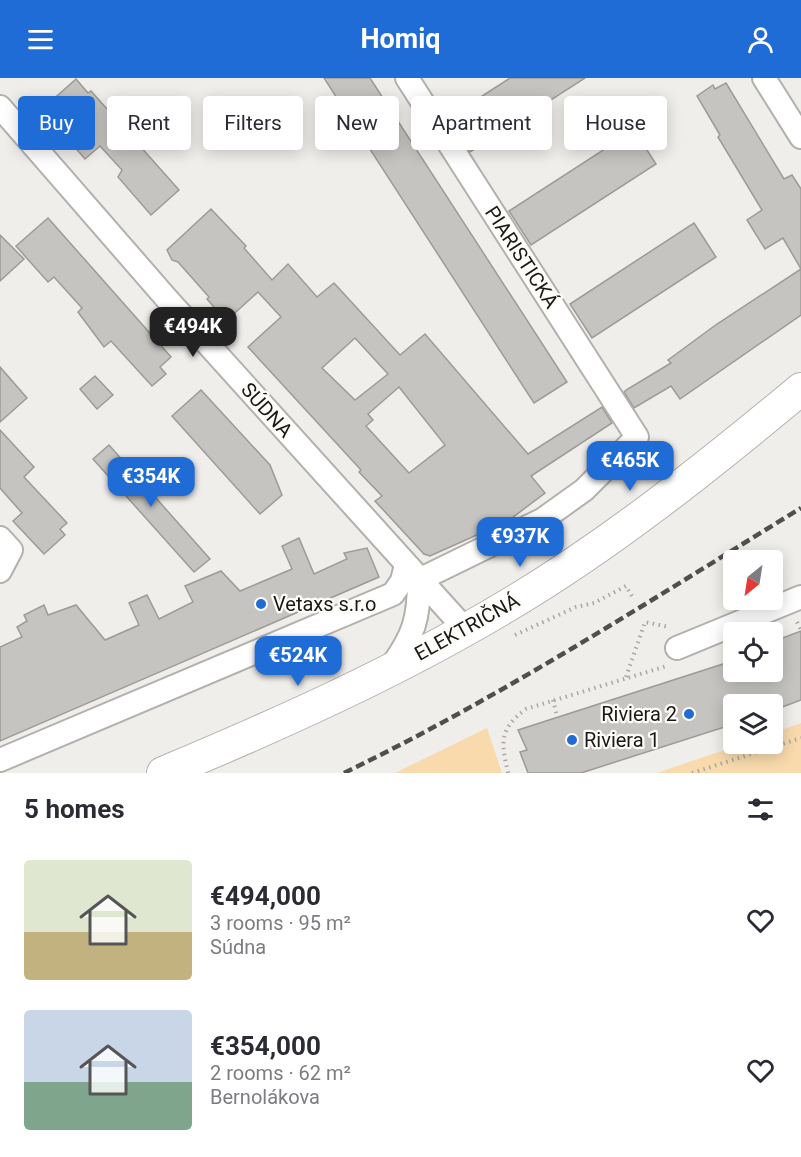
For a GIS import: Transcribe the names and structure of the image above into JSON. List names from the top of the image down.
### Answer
{
  "streets": {
    "main road": ["ELEKTRIČNÁ"],
    "street": ["PIARISTICKÁ", "SÚDNA"]
  },
  "crossings": [
    ["PIARISTICKÁ", "SÚDNA"],
    ["SÚDNA", "ELEKTRIČNÁ"]
  ],
  "places": ["Vetaxs s.r.o", "Riviera 2", "Riviera 1"],
  "north": "bottom left",
  "page": {
    "header": "Homiq",
    "chip": [
      "Buy",
      "Rent",
      "Filters",
      "New",
      "Apartment",
      "House"
    ],
    "price": [
      "€494K",
      "€465K",
      "€354K",
      "€937K",
      "€524K"
    ],
    "heading": "5 homes",
    "list": [
      {
        "name": "€494,000",
        "note": "3 rooms · 95 m² · Súdna"
      },
      {
        "name": "€354,000",
        "note": "2 rooms · 62 m² · Bernolákova"
      }
    ]
  }
}
